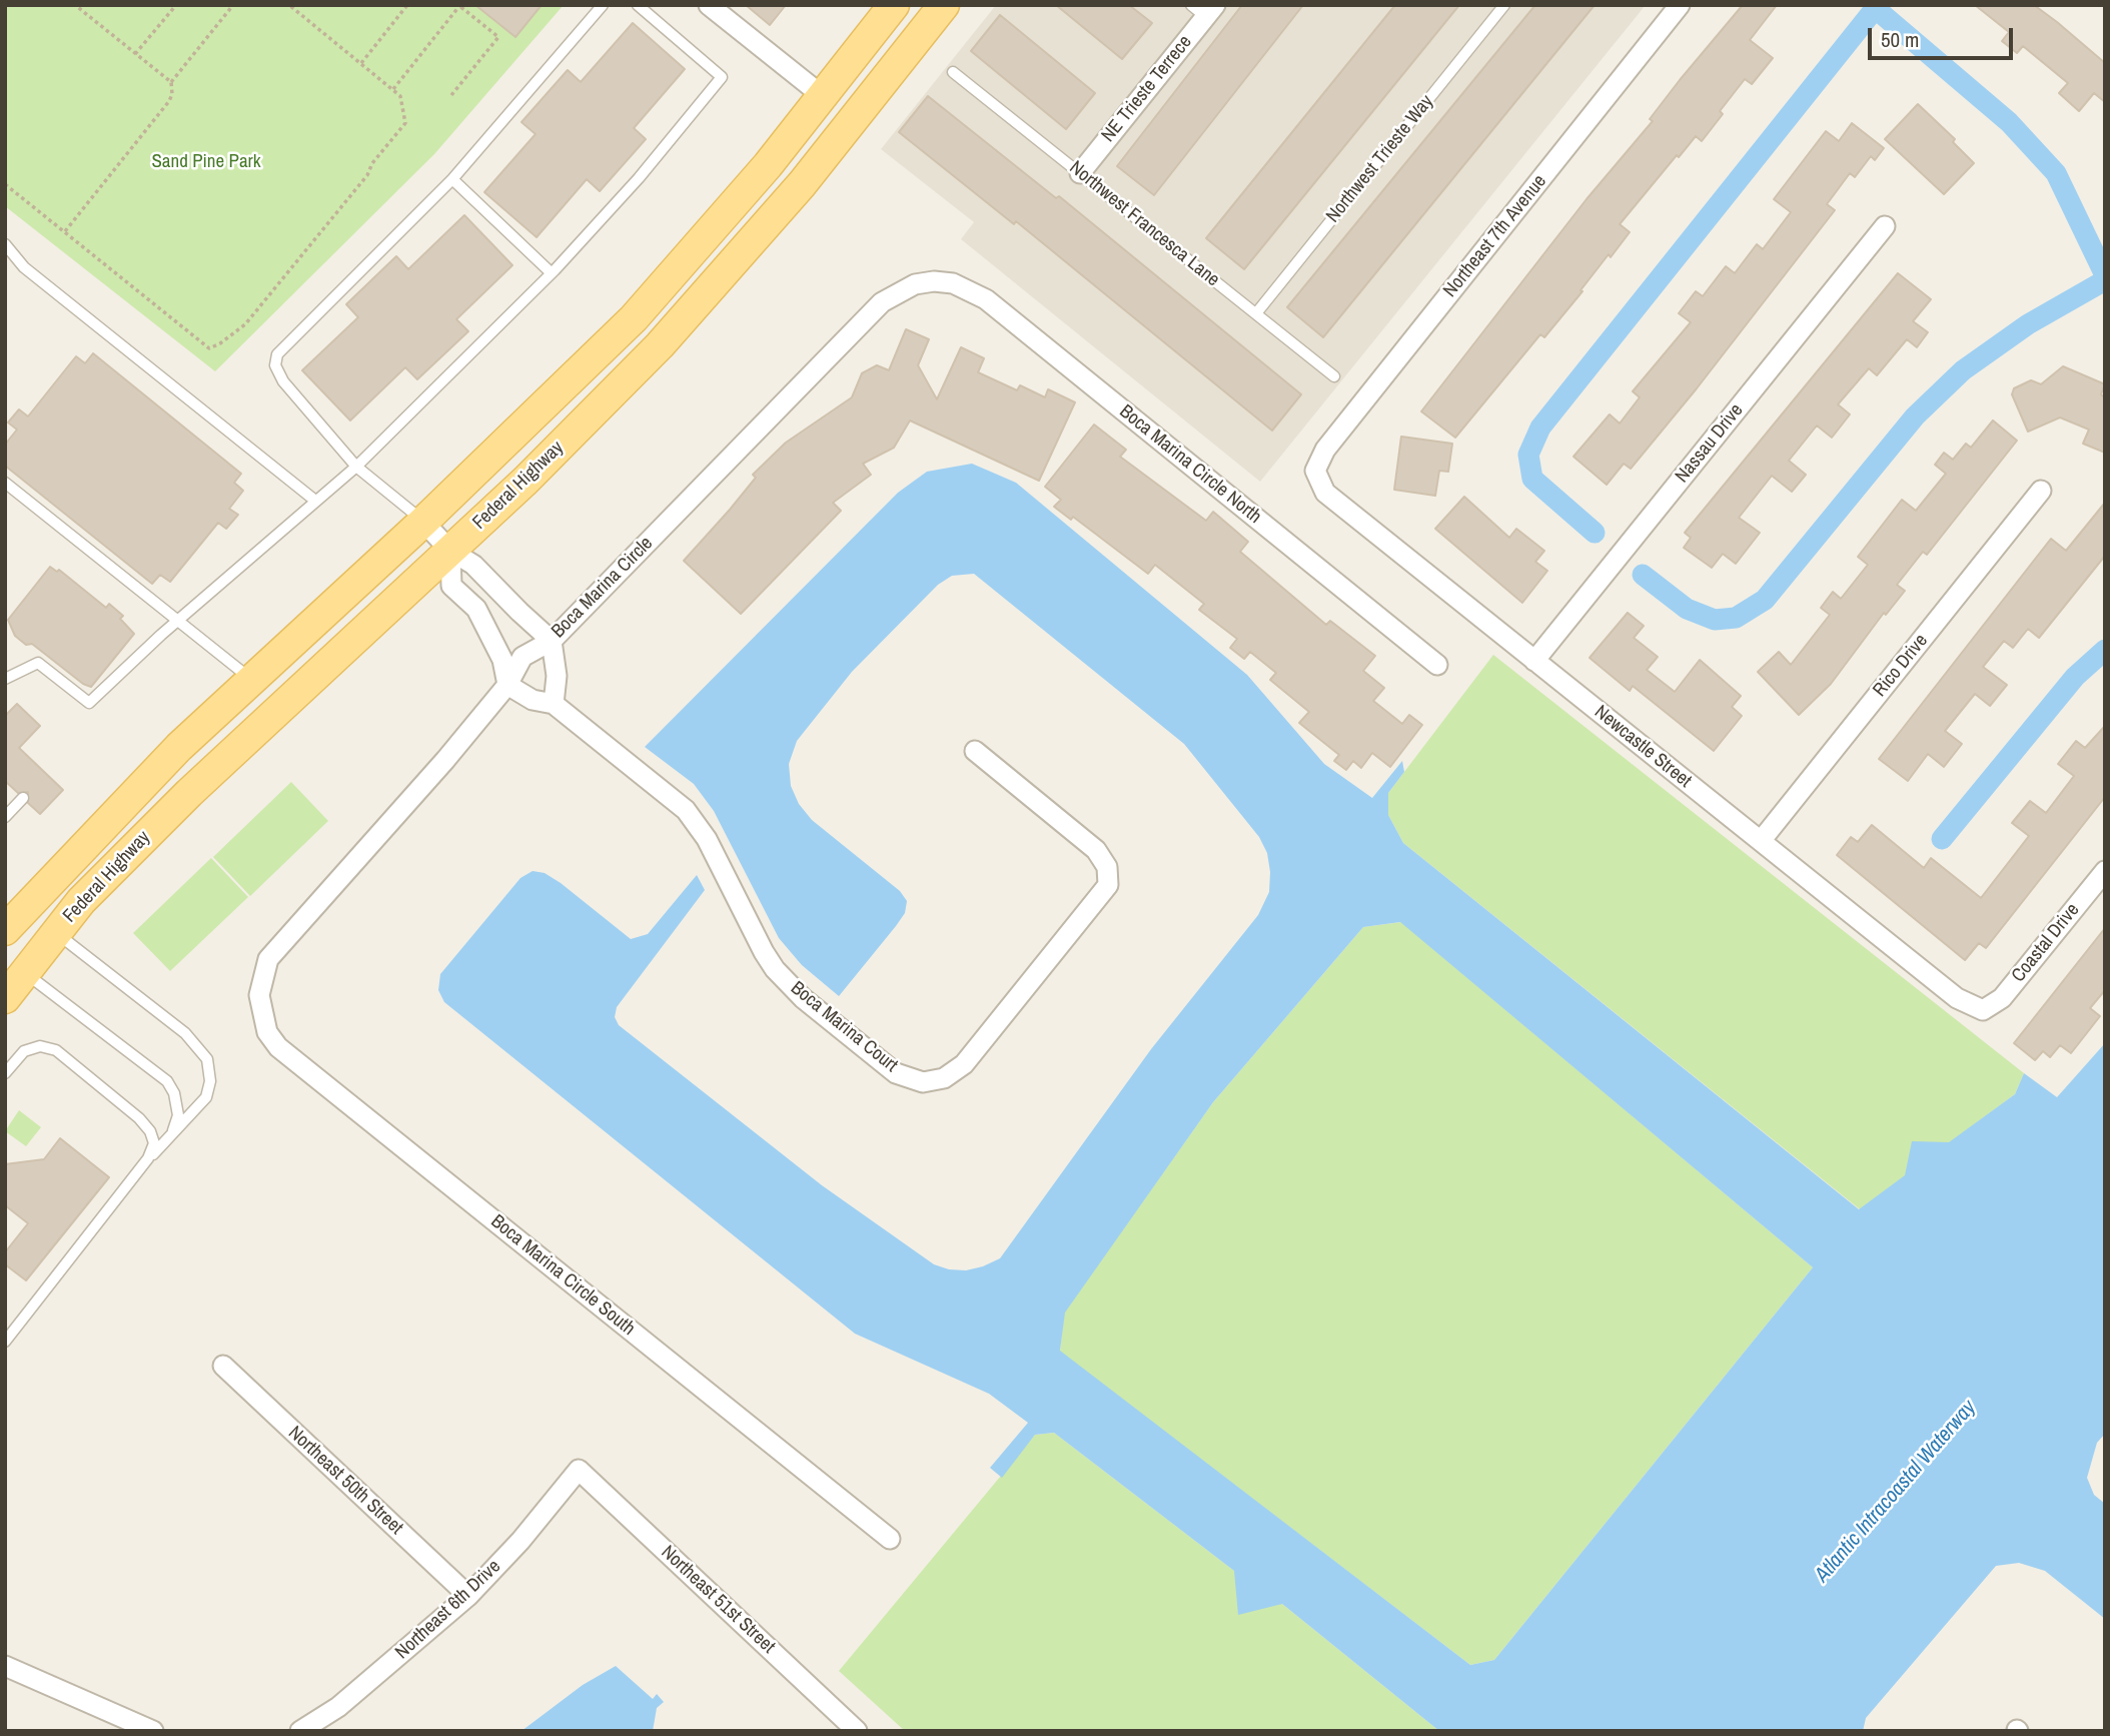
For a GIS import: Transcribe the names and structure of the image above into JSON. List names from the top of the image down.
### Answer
{
  "streets": {
    "main road": ["Federal Highway"],
    "street": [
      "NE Trieste Terrece",
      "Northeast 7th Avenue",
      "Nassau Drive",
      "Boca Marina Circle North",
      "Boca Marina Circle",
      "Rico Drive",
      "Newcastle Street",
      "Coastal Drive",
      "Boca Marina Court",
      "Boca Marina Circle South",
      "Northeast 50th Street",
      "Northeast 51st Street",
      "Northeast 6th Drive"
    ],
    "lane": ["Northwest Trieste Way", "Northwest Francesca Lane"]
  },
  "crossings": [
    ["NE Trieste Terrece", "Northwest Francesca Lane"],
    ["Northwest Trieste Way", "Northwest Francesca Lane"],
    ["Northeast 7th Avenue", "Newcastle Street"],
    ["Nassau Drive", "Newcastle Street"],
    ["Boca Marina Circle North", "Boca Marina Circle"],
    ["Boca Marina Circle", "Boca Marina Court"],
    ["Boca Marina Circle", "Boca Marina Circle South"],
    ["Rico Drive", "Newcastle Street"],
    ["Newcastle Street", "Coastal Drive"],
    ["Northeast 50th Street", "Northeast 6th Drive"],
    ["Northeast 51st Street", "Northeast 6th Drive"]
  ],
  "water": ["Atlantic Intracoastal Waterway"],
  "parks": ["Sand Pine Park"],
  "scale_bar": "50 m"
}
